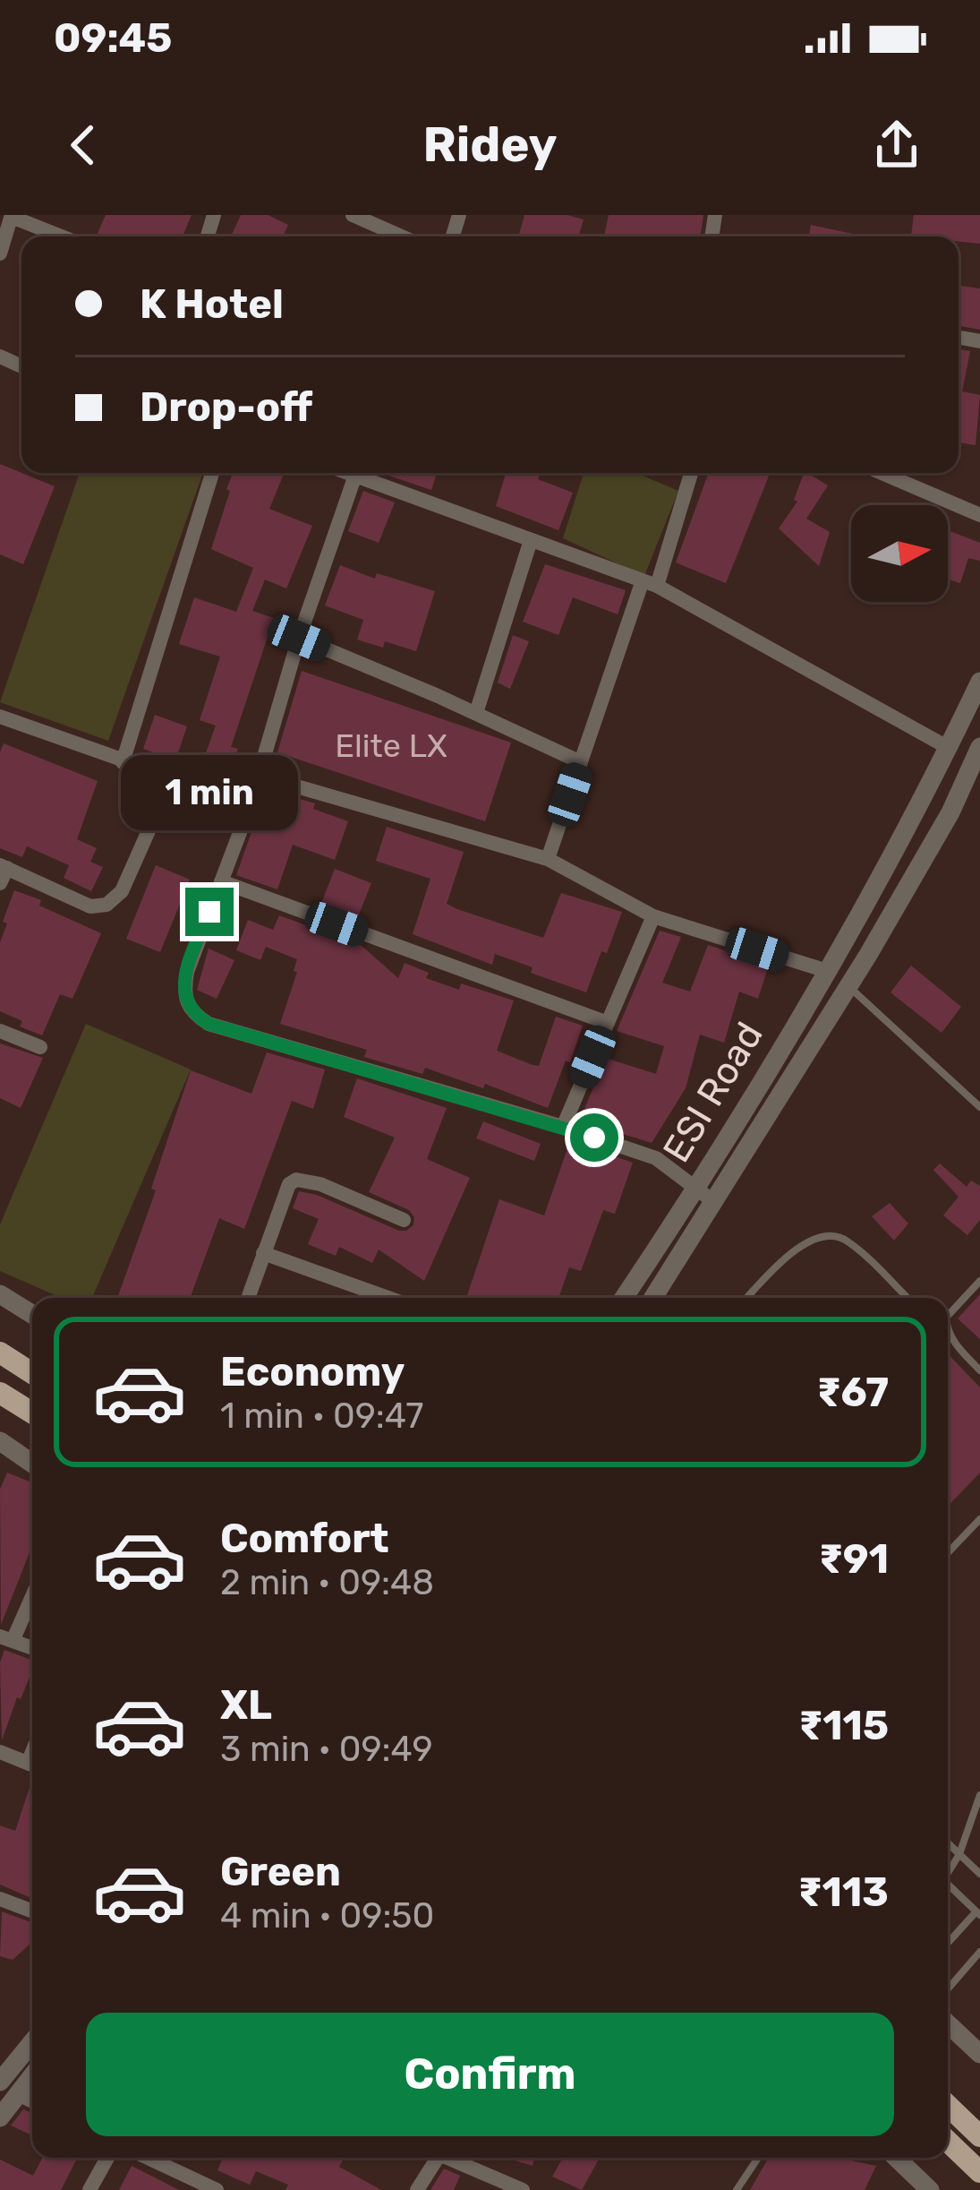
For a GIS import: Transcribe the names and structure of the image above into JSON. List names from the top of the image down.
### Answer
{
  "streets": {
    "street": ["ESI Road"]
  },
  "house_numbers": ["Elite LX"],
  "north": "right",
  "page": {
    "status": "09:45",
    "header": "Ridey",
    "banner": ["K Hotel", "Drop-off"],
    "bubble": "1 min",
    "list": [
      {
        "name": "Economy",
        "note": "1 min · 09:47",
        "value": "₹67"
      },
      {
        "name": "Comfort",
        "note": "2 min · 09:48",
        "value": "₹91"
      },
      {
        "name": "XL",
        "note": "3 min · 09:49",
        "value": "₹115"
      },
      {
        "name": "Green",
        "note": "4 min · 09:50",
        "value": "₹113"
      }
    ],
    "buttons": "Confirm"
  }
}
